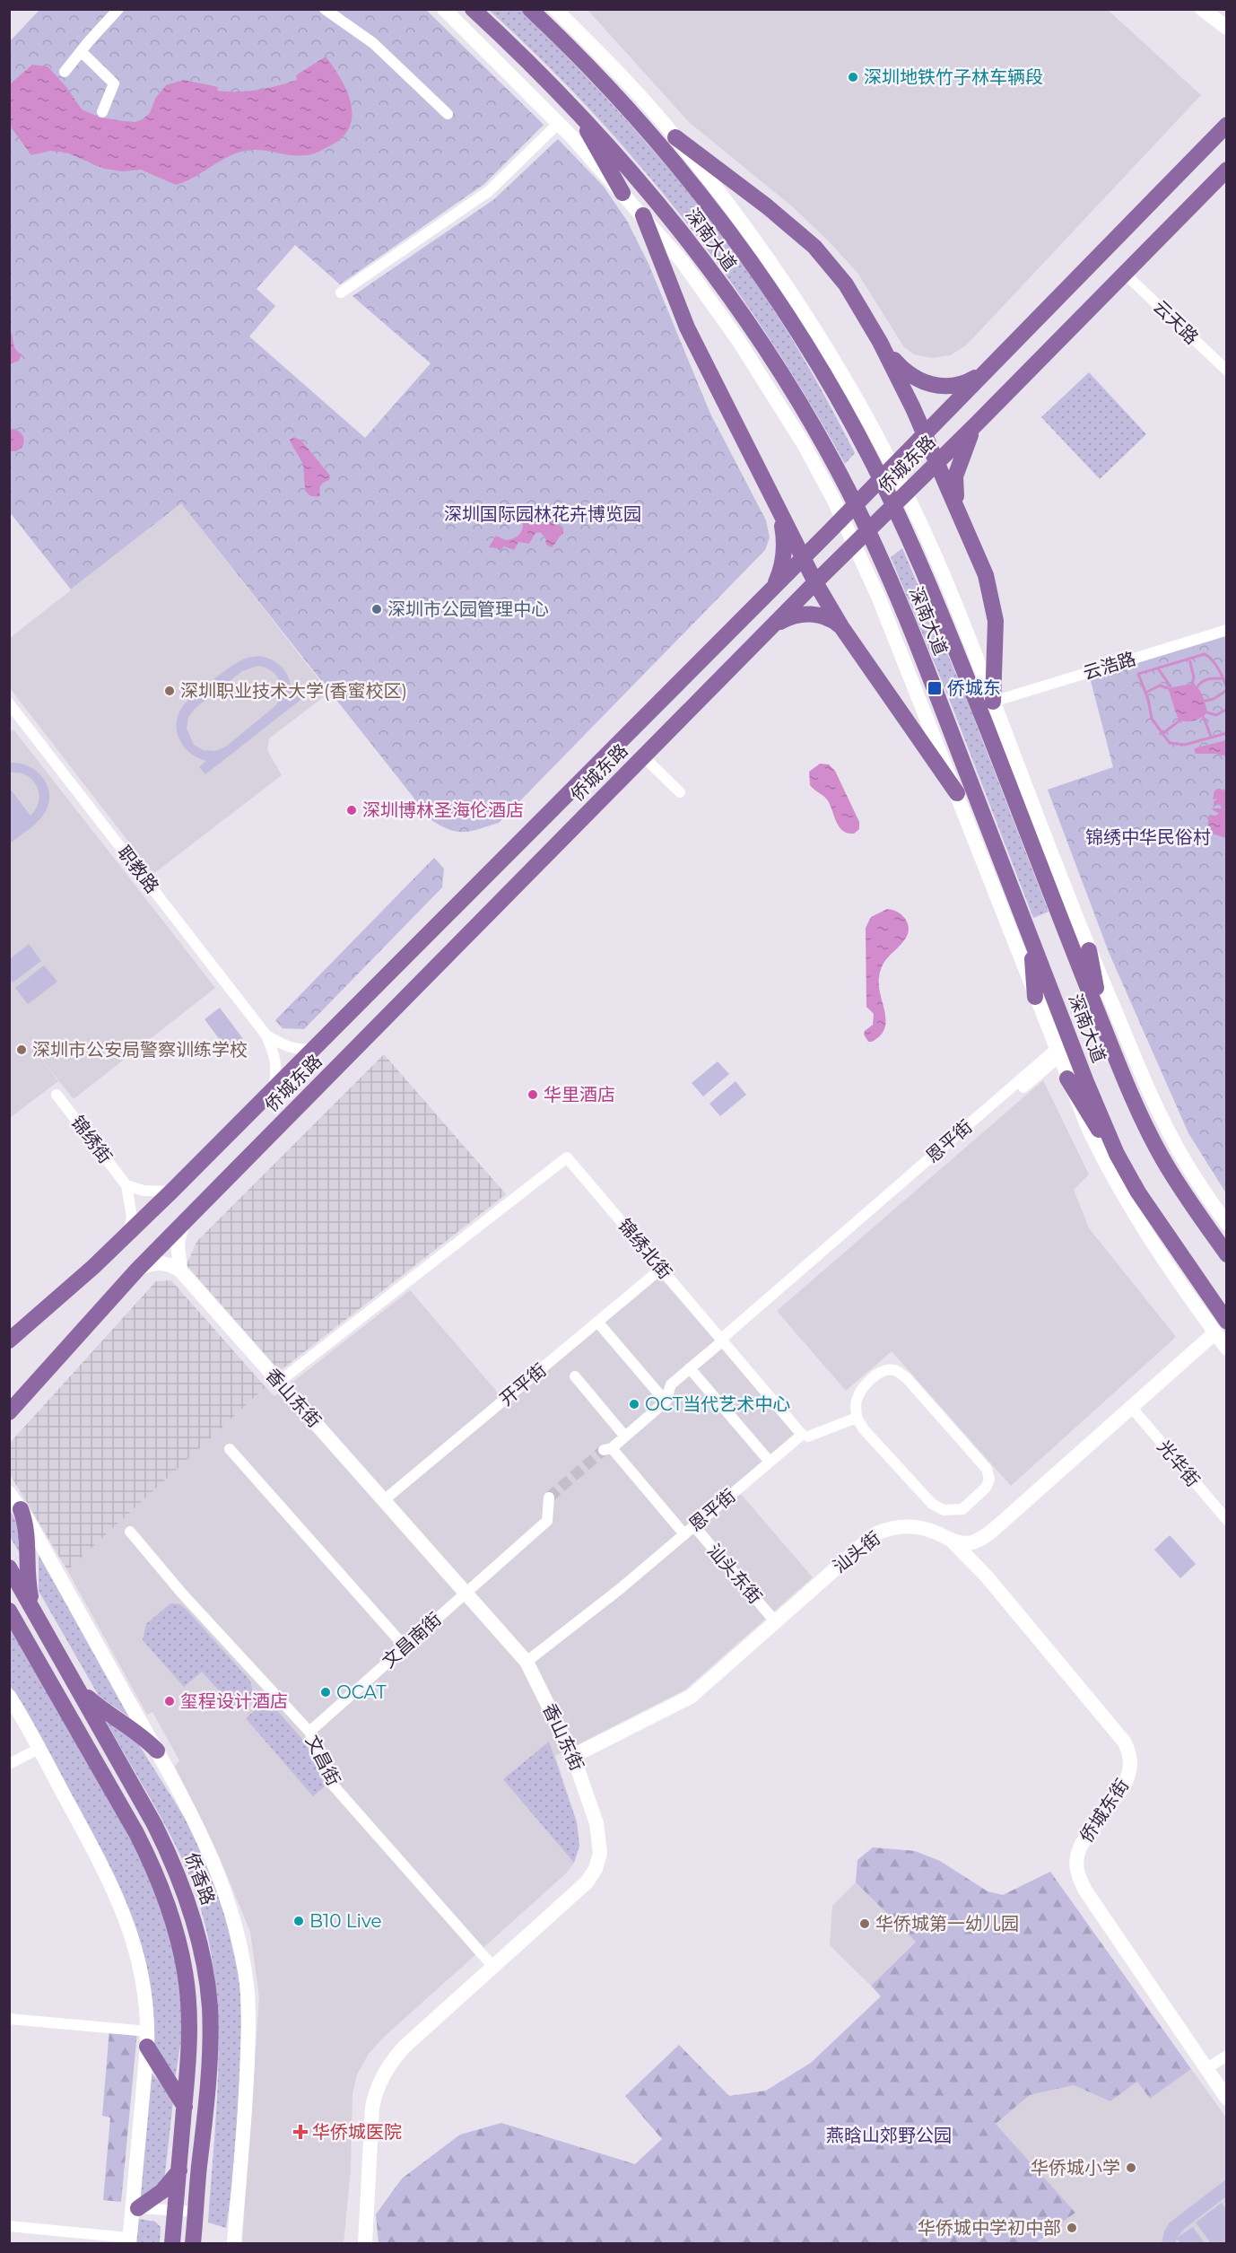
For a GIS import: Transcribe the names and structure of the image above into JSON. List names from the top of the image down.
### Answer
{
  "streets": {
    "main road": [
      "深南大道",
      "侨城东路",
      "香山东街",
      "汕头街",
      "侨城东街",
      "侨香路"
    ],
    "street": [
      "云天路",
      "云浩路",
      "职教路",
      "锦绣街",
      "恩平街",
      "锦绣北街",
      "开平街",
      "光华街",
      "汕头东街",
      "文昌南街",
      "文昌街"
    ]
  },
  "crossings": [
    ["深南大道", "汕头街"],
    ["云天路", "侨城东路"],
    ["侨城东路", "职教路"],
    ["侨城东路", "锦绣街"],
    ["恩平街", "锦绣北街"],
    ["恩平街", "香山东街"],
    ["恩平街", "汕头东街"],
    ["锦绣北街", "开平街"],
    ["锦绣北街", "香山东街"],
    ["开平街", "香山东街"],
    ["香山东街", "汕头街"],
    ["香山东街", "文昌南街"],
    ["香山东街", "文昌街"],
    ["光华街", "汕头街"],
    ["汕头街", "汕头东街"],
    ["汕头街", "侨城东街"],
    ["文昌南街", "文昌街"]
  ],
  "parks": ["深圳国际园林花卉博览园", "锦绣中华民俗村", "燕晗山郊野公园"],
  "places": {
    "other": [
      "深圳地铁竹子林车辆段",
      "深圳市公园管理中心",
      "深圳职业技术大学(香蜜校区)",
      "深圳博林圣海伦酒店",
      "深圳市公安局警察训练学校",
      "华里酒店",
      "OCT当代艺术中心",
      "OCAT",
      "玺程设计酒店",
      "B10 Live",
      "华侨城第一幼儿园",
      "华侨城小学",
      "华侨城中学初中部"
    ],
    "transit": ["侨城东"],
    "health": ["华侨城医院"]
  }
}
